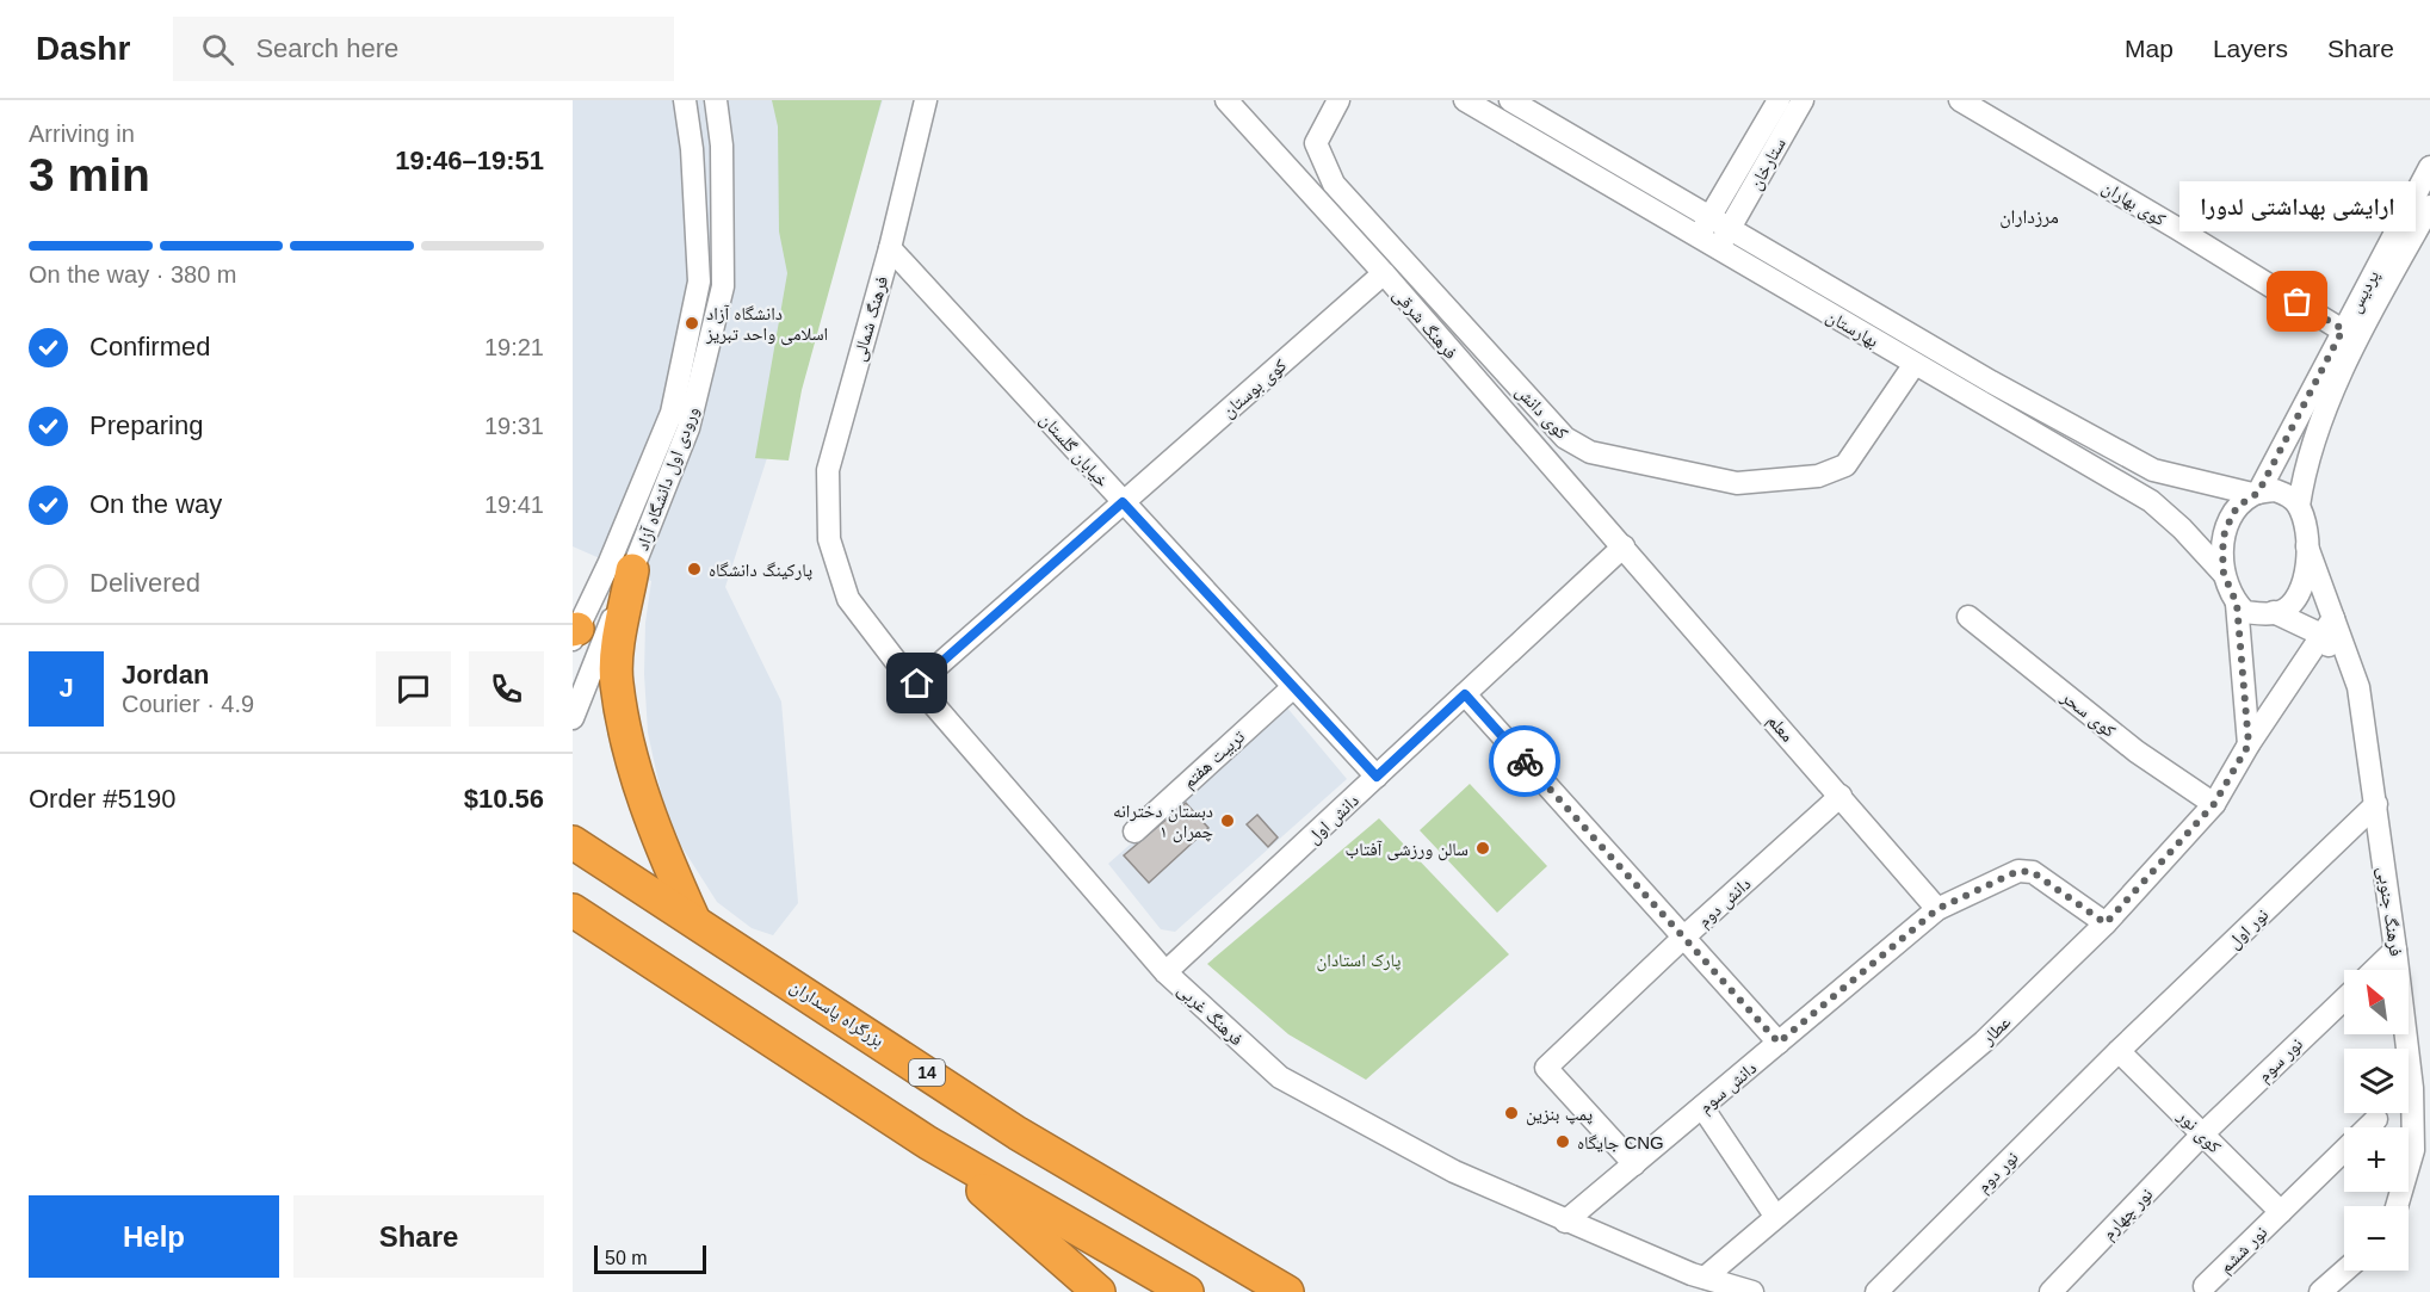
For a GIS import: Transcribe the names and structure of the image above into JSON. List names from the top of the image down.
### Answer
{
  "streets": {
    "highway": ["بزرگراه پاسداران", "14"],
    "street": [
      "ستارخان",
      "کوی بهاران",
      "پردیس",
      "فرهنگ شمالی",
      "فرهنگ شرقی",
      "بهارستان",
      "کوی بوستان",
      "کوی دانش",
      "خیابان گلستان",
      "ورودی اول دانشگاه آزاد",
      "کوی سحر",
      "معلم",
      "تربیت هفتم",
      "دانش اول",
      "دانش دوم",
      "فرهنگ جنوبی",
      "نور اول",
      "فرهنگ غربی",
      "عطار",
      "نور سوم",
      "دانش سوم",
      "کوی نور",
      "نور دوم",
      "نور چهارم",
      "نور ششم"
    ]
  },
  "crossings": [
    ["ستارخان", "بهارستان"],
    ["کوی بهاران", "پردیس"],
    ["پردیس", "بهارستان"],
    ["پردیس", "فرهنگ جنوبی"],
    ["فرهنگ شمالی", "خیابان گلستان"],
    ["فرهنگ شمالی", "فرهنگ غربی"],
    ["فرهنگ شرقی", "کوی بوستان"],
    ["فرهنگ شرقی", "معلم"],
    ["فرهنگ شرقی", "دانش اول"],
    ["بهارستان", "کوی دانش"],
    ["بهارستان", "فرهنگ جنوبی"],
    ["کوی بوستان", "خیابان گلستان"],
    ["کوی بوستان", "فرهنگ غربی"],
    ["خیابان گلستان", "تربیت هفتم"],
    ["خیابان گلستان", "دانش اول"],
    ["کوی سحر", "عطار"],
    ["معلم", "دانش اول"],
    ["معلم", "دانش دوم"],
    ["معلم", "دانش سوم"],
    ["دانش اول", "فرهنگ غربی"],
    ["دانش دوم", "دانش سوم"],
    ["فرهنگ جنوبی", "نور اول"],
    ["فرهنگ جنوبی", "عطار"],
    ["نور اول", "کوی نور"],
    ["نور اول", "نور دوم"],
    ["فرهنگ غربی", "عطار"],
    ["فرهنگ غربی", "دانش سوم"],
    ["عطار", "دانش سوم"],
    ["نور سوم", "کوی نور"],
    ["نور سوم", "نور چهارم"],
    ["کوی نور", "نور دوم"],
    ["کوی نور", "نور چهارم"],
    ["کوی نور", "نور ششم"]
  ],
  "districts": ["مرزداران"],
  "parks": ["پارک استادان"],
  "places": [
    "ارایشی بهداشتی لدورا",
    "دانشگاه آزاد اسلامی واحد تبریز",
    "پارکینگ دانشگاه",
    "دبستان دخترانه چمران ۱",
    "سالن ورزشی آفتاب",
    "پمپ بنزین",
    "جایگاه CNG"
  ],
  "scale_bar": "50 m",
  "north": "top left",
  "page": {
    "header": "Dashr",
    "search": "Search here",
    "nav": ["Map", "Layers", "Share"],
    "heading": ["3 min", "Arriving in", "19:46–19:51"],
    "panel": [
      "Jordan",
      "Courier · 4.9",
      "Order #5190",
      "$10.56"
    ],
    "bubble": "ارایشی بهداشتی لدورا",
    "bar": "On the way · 380 m",
    "list": [
      ["Confirmed", "19:21"],
      ["Preparing", "19:31"],
      ["On the way", "19:41"],
      "Delivered"
    ],
    "round": "J",
    "map_buttons": ["+", "−"],
    "buttons": ["Help", "Share"],
    "scale": "50 m"
  }
}
